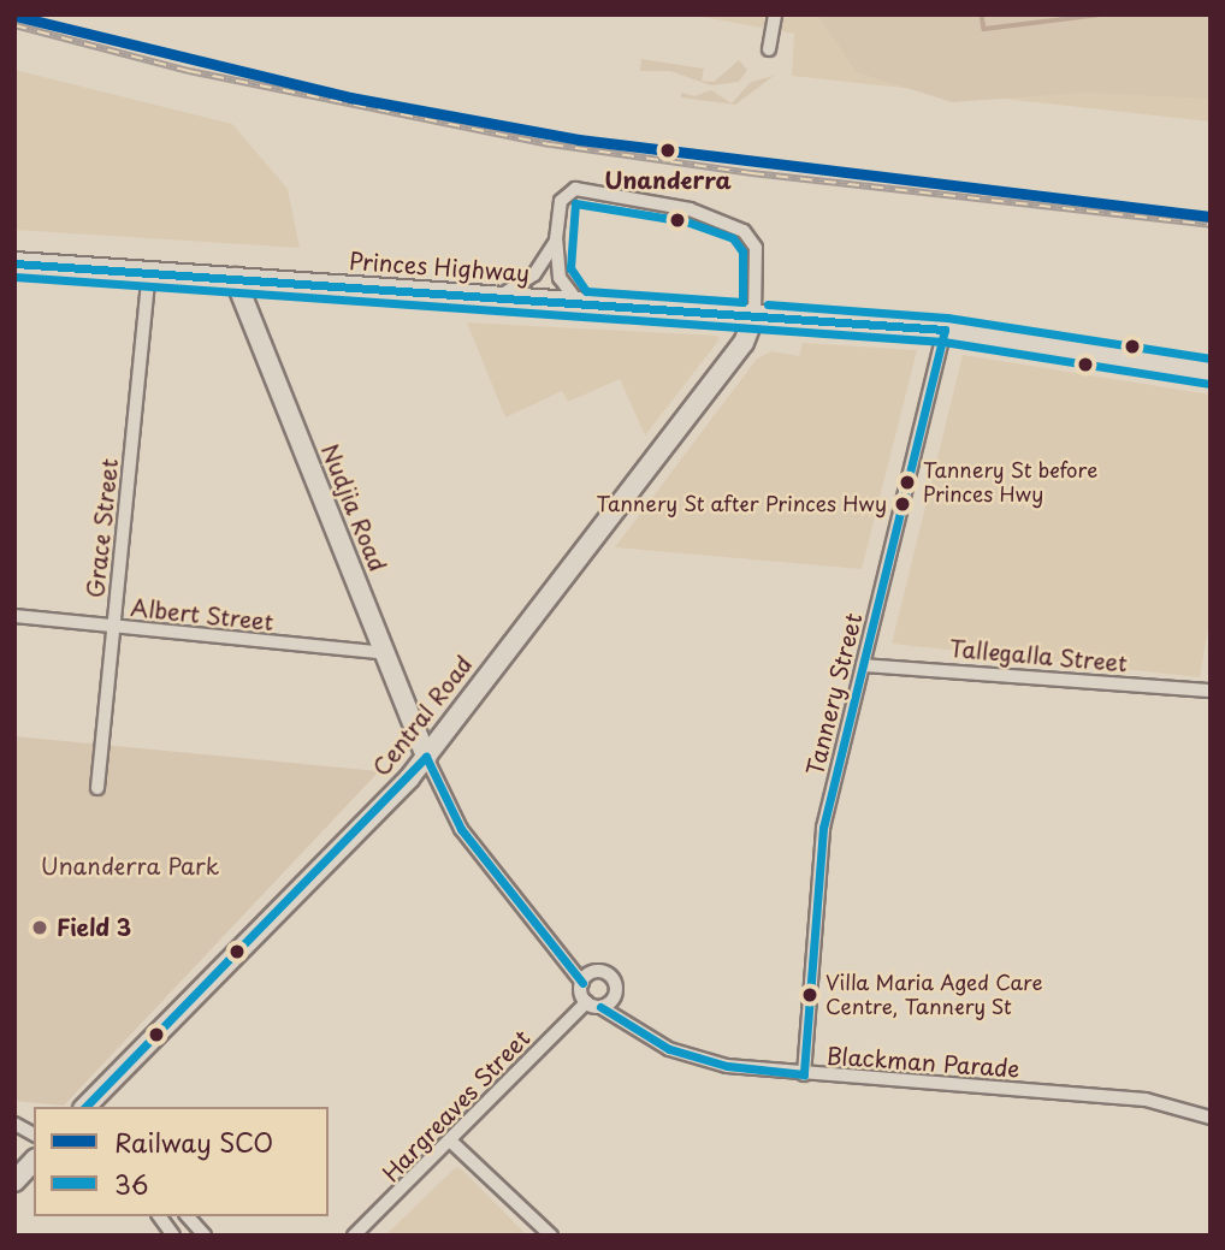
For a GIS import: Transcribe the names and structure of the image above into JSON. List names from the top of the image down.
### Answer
{
  "streets": {
    "main road": ["Princes Highway", "Nudjia Road", "Central Road"],
    "street": [
      "Grace Street",
      "Albert Street",
      "Tallegalla Street",
      "Tannery Street",
      "Blackman Parade",
      "Hargreaves Street"
    ]
  },
  "crossings": [
    ["Princes Highway", "Nudjia Road"],
    ["Princes Highway", "Grace Street"],
    ["Princes Highway", "Tannery Street"],
    ["Princes Highway", "Central Road"],
    ["Nudjia Road", "Albert Street"],
    ["Nudjia Road", "Central Road"],
    ["Grace Street", "Albert Street"],
    ["Tallegalla Street", "Tannery Street"],
    ["Tannery Street", "Blackman Parade"],
    ["Blackman Parade", "Hargreaves Street"]
  ],
  "parks": ["Unanderra Park"],
  "places": [
    "Unanderra",
    "Tannery St before Princes Hwy",
    "Tannery St after Princes Hwy",
    "Field 3",
    "Villa Maria Aged Care Centre, Tannery St"
  ],
  "lines": ["rail line SCO", "transit line 36"],
  "legend": ["Railway SCO", "36"]
}
